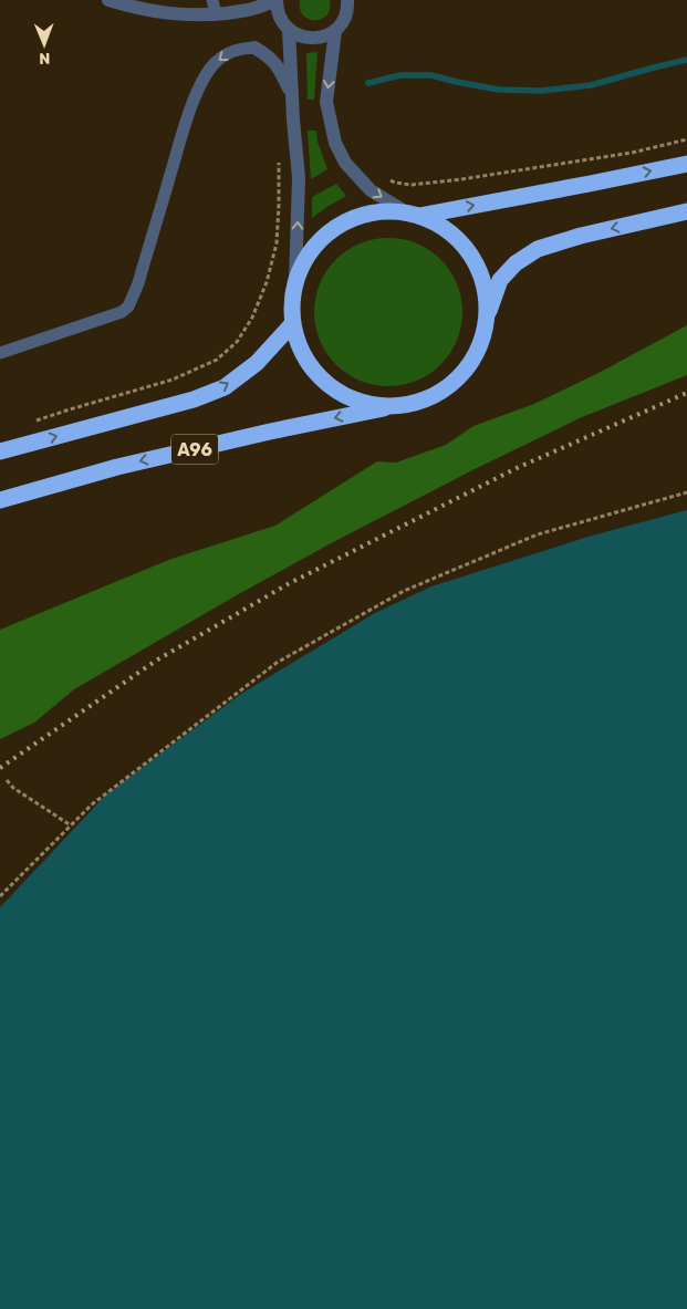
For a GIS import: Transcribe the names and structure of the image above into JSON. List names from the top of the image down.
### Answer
{
  "streets": {
    "highway": ["A96"]
  },
  "north": "bottom"
}
